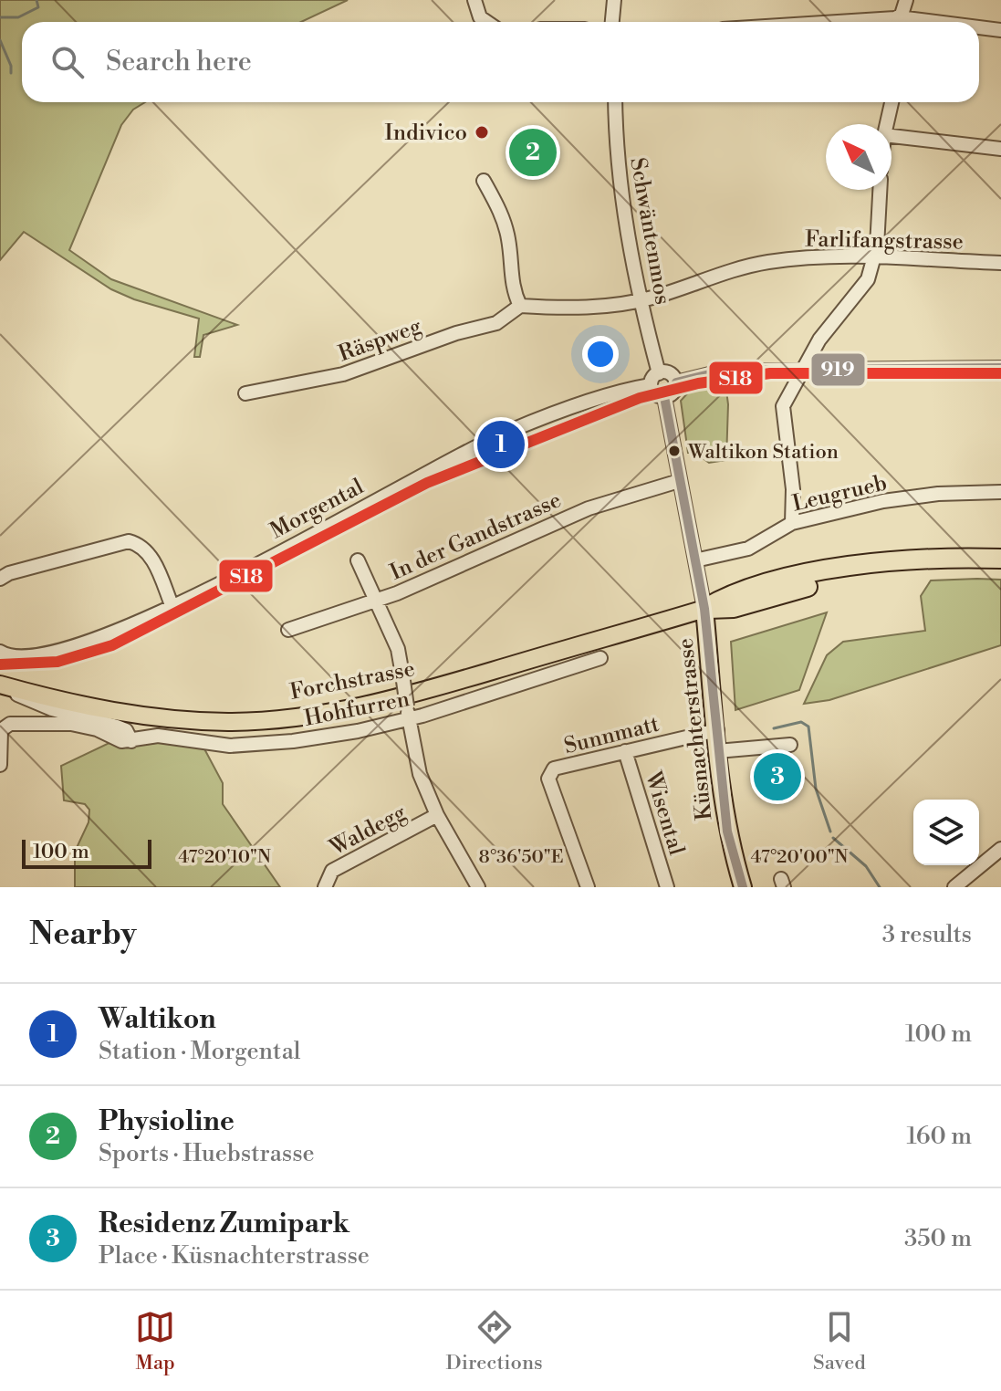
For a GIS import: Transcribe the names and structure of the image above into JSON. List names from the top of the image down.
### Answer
{
  "streets": {
    "highway": ["Forchstrasse"],
    "main road": ["Küsnachterstrasse"],
    "street": [
      "Schwäntenmos",
      "Farlifangstrasse",
      "Räspweg",
      "Leugrueb",
      "Morgental",
      "In der Gandstrasse",
      "Hohfurren",
      "Sunnmatt",
      "Wisental",
      "Waldegg"
    ]
  },
  "crossings": [
    ["Schwäntenmos", "Farlifangstrasse"],
    ["Schwäntenmos", "Morgental"],
    ["Farlifangstrasse", "Räspweg"],
    ["Forchstrasse", "Hohfurren"],
    ["Forchstrasse", "Küsnachterstrasse"],
    ["Küsnachterstrasse", "Sunnmatt"],
    ["Sunnmatt", "Wisental"]
  ],
  "places": ["Indivico", "Waltikon Station"],
  "lines": ["transit line 919", "transit line S18"],
  "scale_bar": "100 m",
  "north": "top left",
  "page": {
    "search": "Search here",
    "pins": ["2", "1", "3"],
    "scale": "100 m",
    "heading": ["Nearby", "3 results"],
    "list": [
      {
        "mark": "1",
        "name": "Waltikon",
        "note": "Station · Morgental",
        "value": "100 m"
      },
      {
        "mark": "2",
        "name": "Physioline",
        "note": "Sports · Huebstrasse",
        "value": "160 m"
      },
      {
        "mark": "3",
        "name": "Residenz Zumipark",
        "note": "Place · Küsnachterstrasse",
        "value": "350 m"
      }
    ],
    "nav": ["Map", "Directions", "Saved"]
  },
  "coordinates": ["8°36'50\"E", "47°20'10\"N", "47°20'00\"N"]
}
